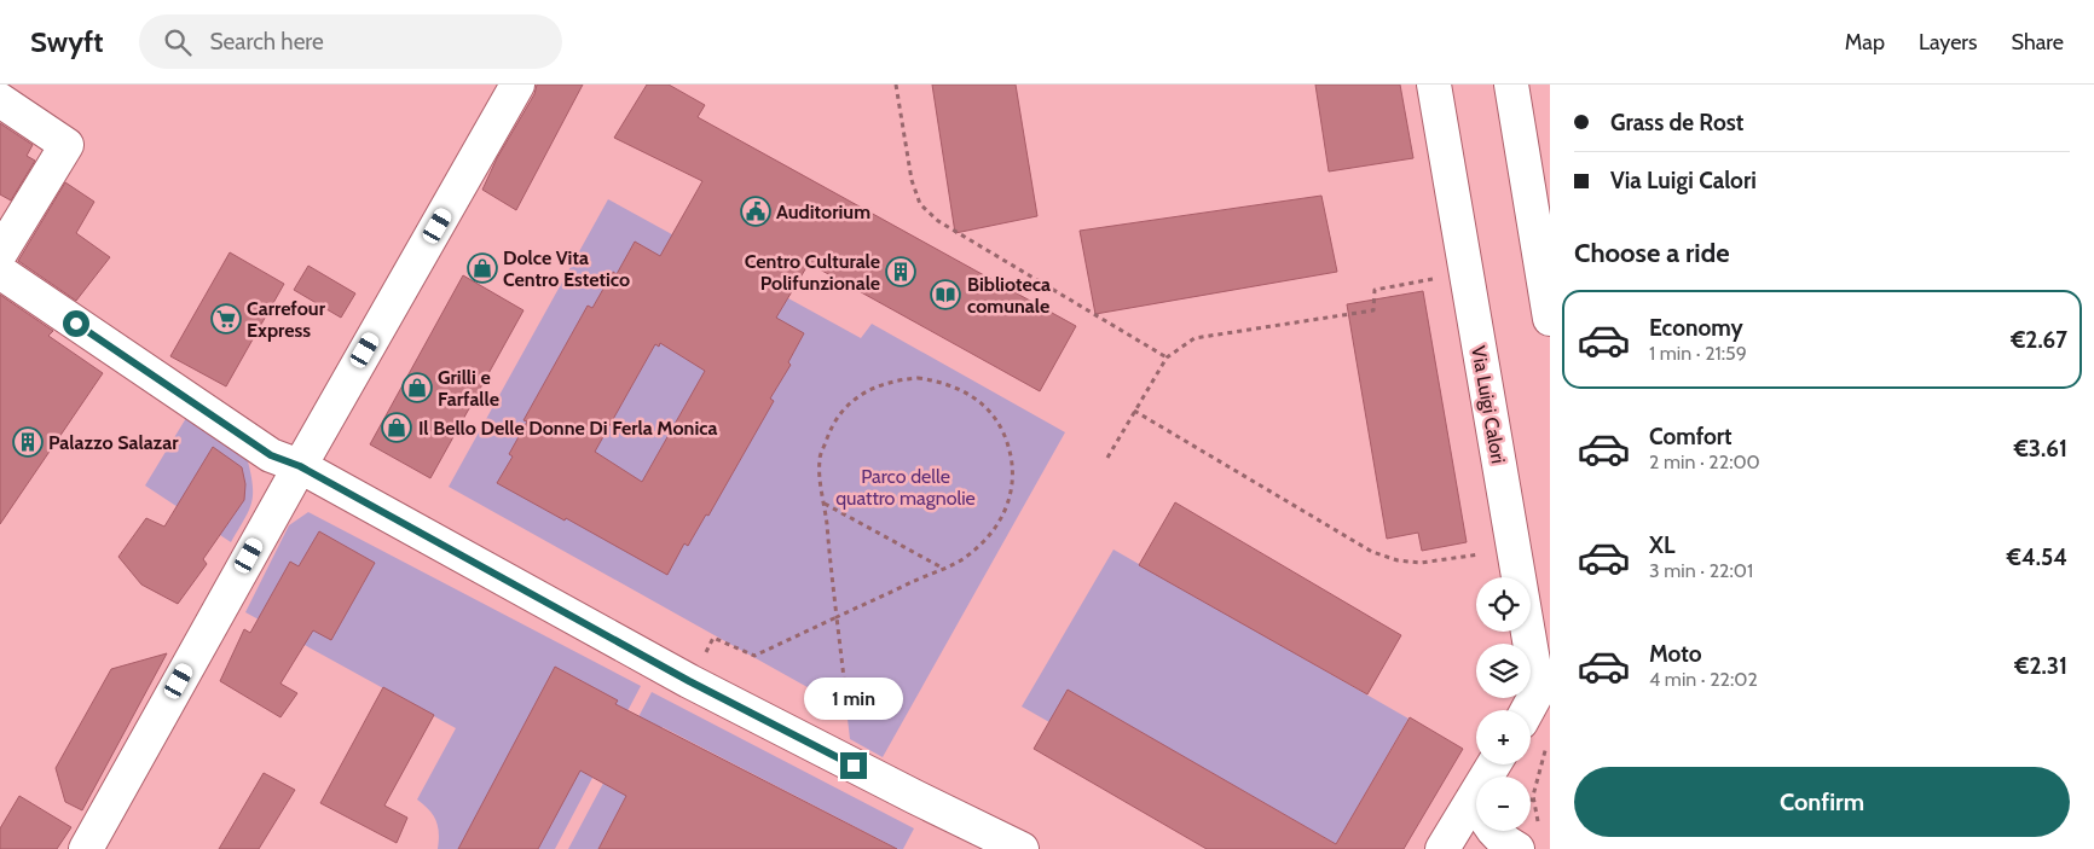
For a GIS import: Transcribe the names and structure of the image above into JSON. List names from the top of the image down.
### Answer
{
  "streets": {
    "street": ["Via Luigi Calori"]
  },
  "parks": ["Parco delle quattro magnolie"],
  "places": {
    "public building": ["Auditorium"],
    "shop": ["Dolce Vita Centro Estetico", "Grilli e Farfalle", "Il Bello Delle Donne Di Ferla Monica"],
    "building": ["Centro Culturale Polifunzionale", "Palazzo Salazar"],
    "library": ["Biblioteca comunale"],
    "supermarket": ["Carrefour Express"]
  },
  "page": {
    "header": "Swyft",
    "search": "Search here",
    "nav": ["Map", "Layers", "Share"],
    "banner": ["Grass de Rost", "Via Luigi Calori"],
    "heading": "Choose a ride",
    "list": [
      {
        "name": "Economy",
        "note": "1 min · 21:59",
        "value": "€2.67"
      },
      {
        "name": "Comfort",
        "note": "2 min · 22:00",
        "value": "€3.61"
      },
      {
        "name": "XL",
        "note": "3 min · 22:01",
        "value": "€4.54"
      },
      {
        "name": "Moto",
        "note": "4 min · 22:02",
        "value": "€2.31"
      }
    ],
    "map_buttons": ["+", "−"],
    "bubble": "1 min",
    "buttons": "Confirm"
  }
}
